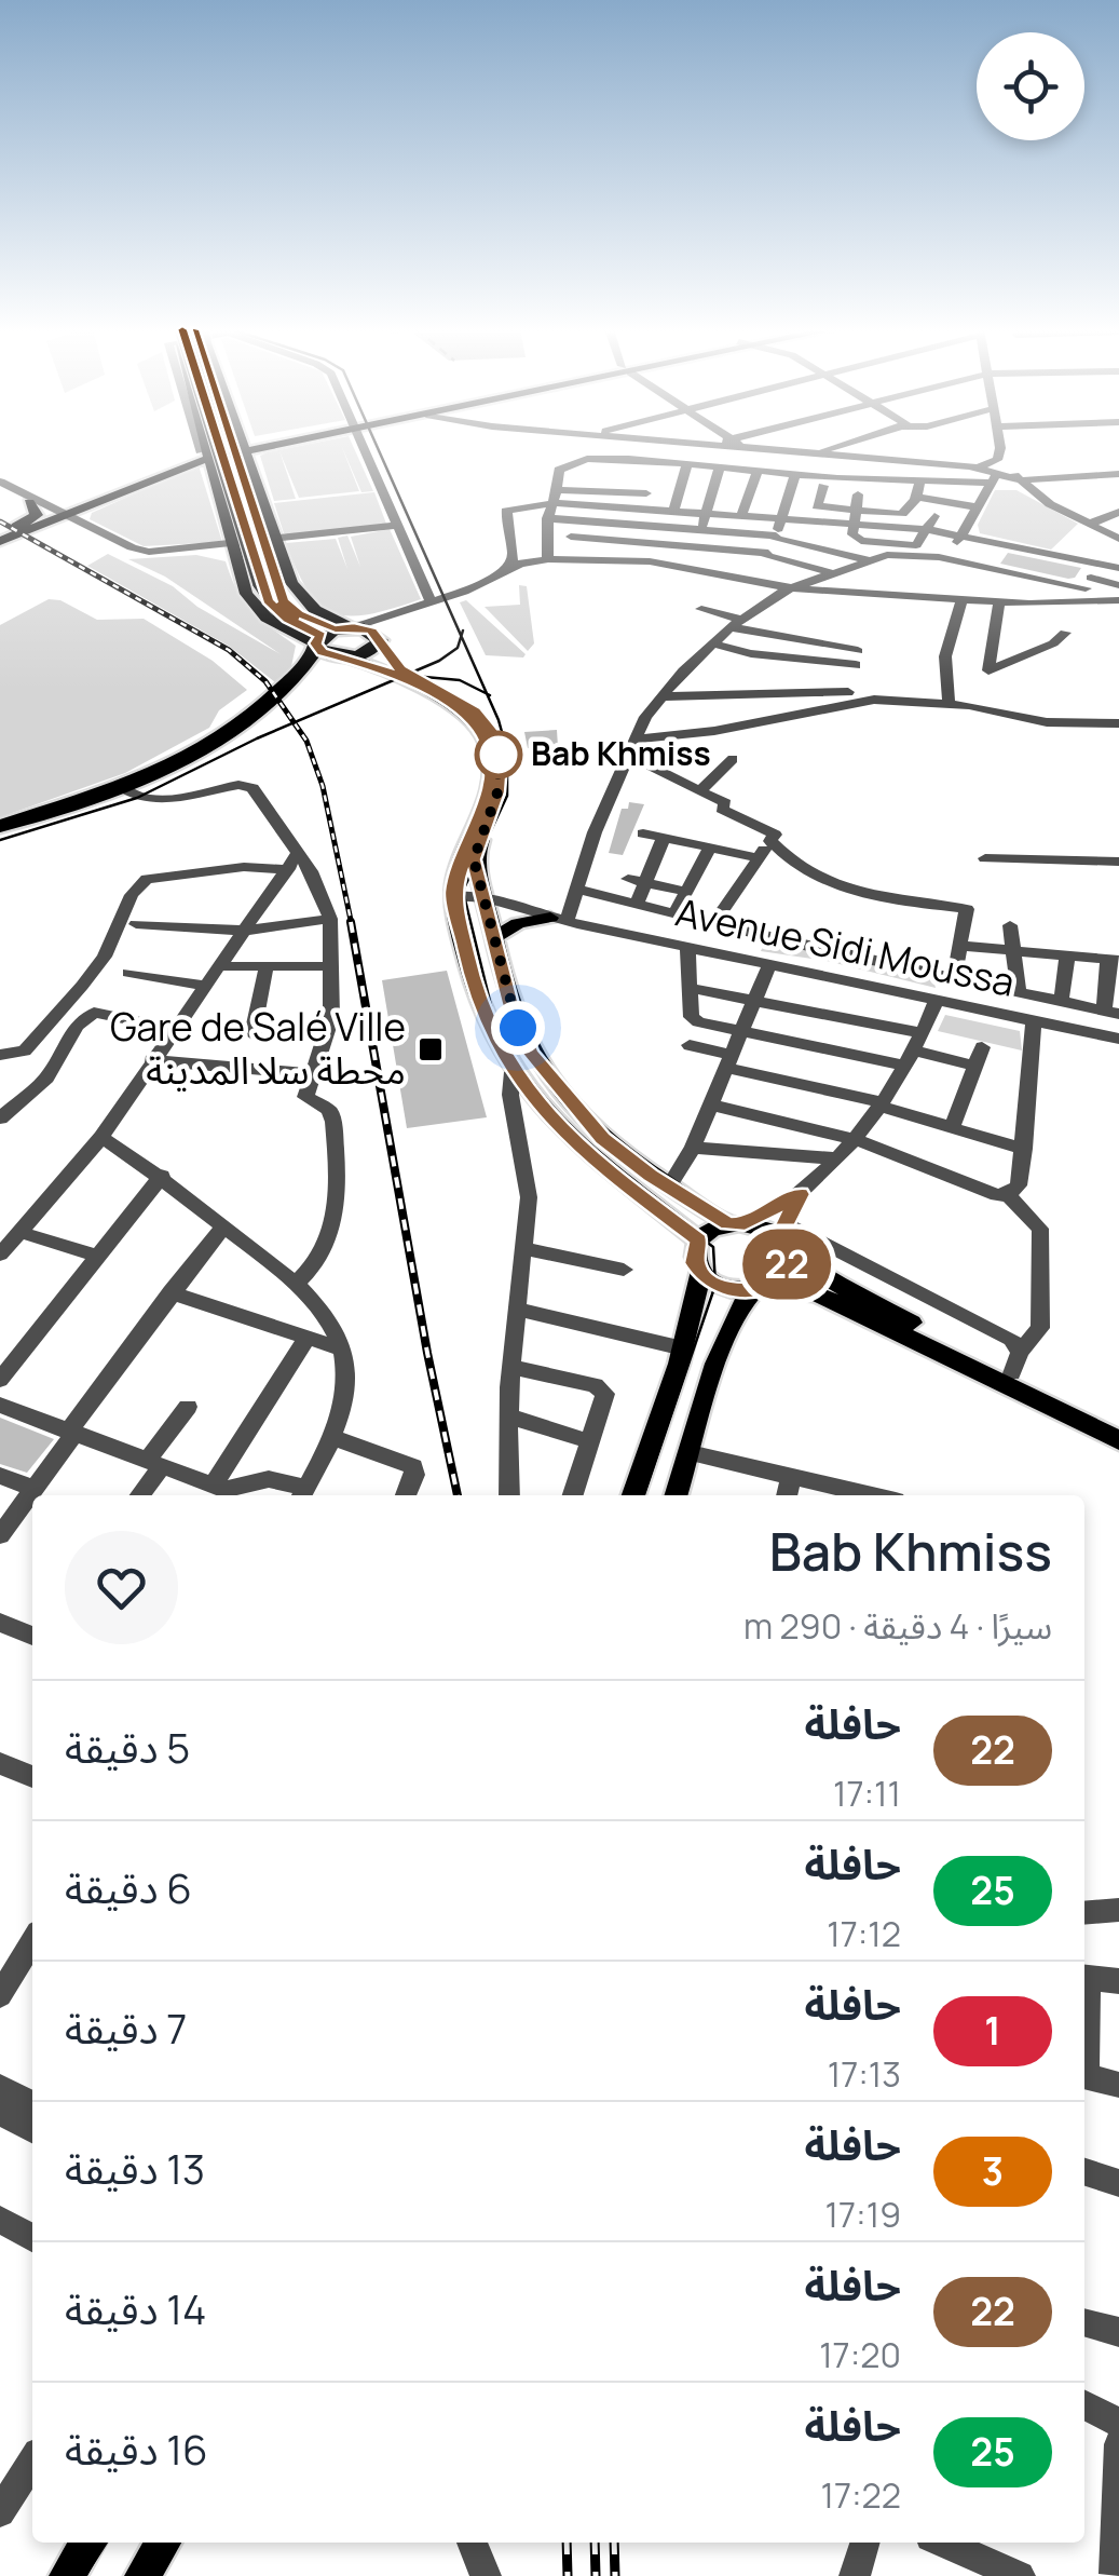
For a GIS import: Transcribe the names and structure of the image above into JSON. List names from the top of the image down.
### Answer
{
  "streets": {
    "street": ["Avenue Sidi Moussa"]
  },
  "places": {
    "other": ["Bab Khmiss"],
    "transit": ["Gare de Salé Ville محطة سلا المدينة"]
  },
  "lines": ["bus line 22"],
  "page": {
    "on_map": "22",
    "heading": ["Bab Khmiss", "سيرًا · 4 دقيقة · 290 m"],
    "list": [
      {
        "mark": "22",
        "name": "حافلة",
        "note": "17:11",
        "value": "5 دقيقة"
      },
      {
        "mark": "25",
        "name": "حافلة",
        "note": "17:12",
        "value": "6 دقيقة"
      },
      {
        "mark": "1",
        "name": "حافلة",
        "note": "17:13",
        "value": "7 دقيقة"
      },
      {
        "mark": "3",
        "name": "حافلة",
        "note": "17:19",
        "value": "13 دقيقة"
      },
      {
        "mark": "22",
        "name": "حافلة",
        "note": "17:20",
        "value": "14 دقيقة"
      },
      {
        "mark": "25",
        "name": "حافلة",
        "note": "17:22",
        "value": "16 دقيقة"
      }
    ]
  }
}
